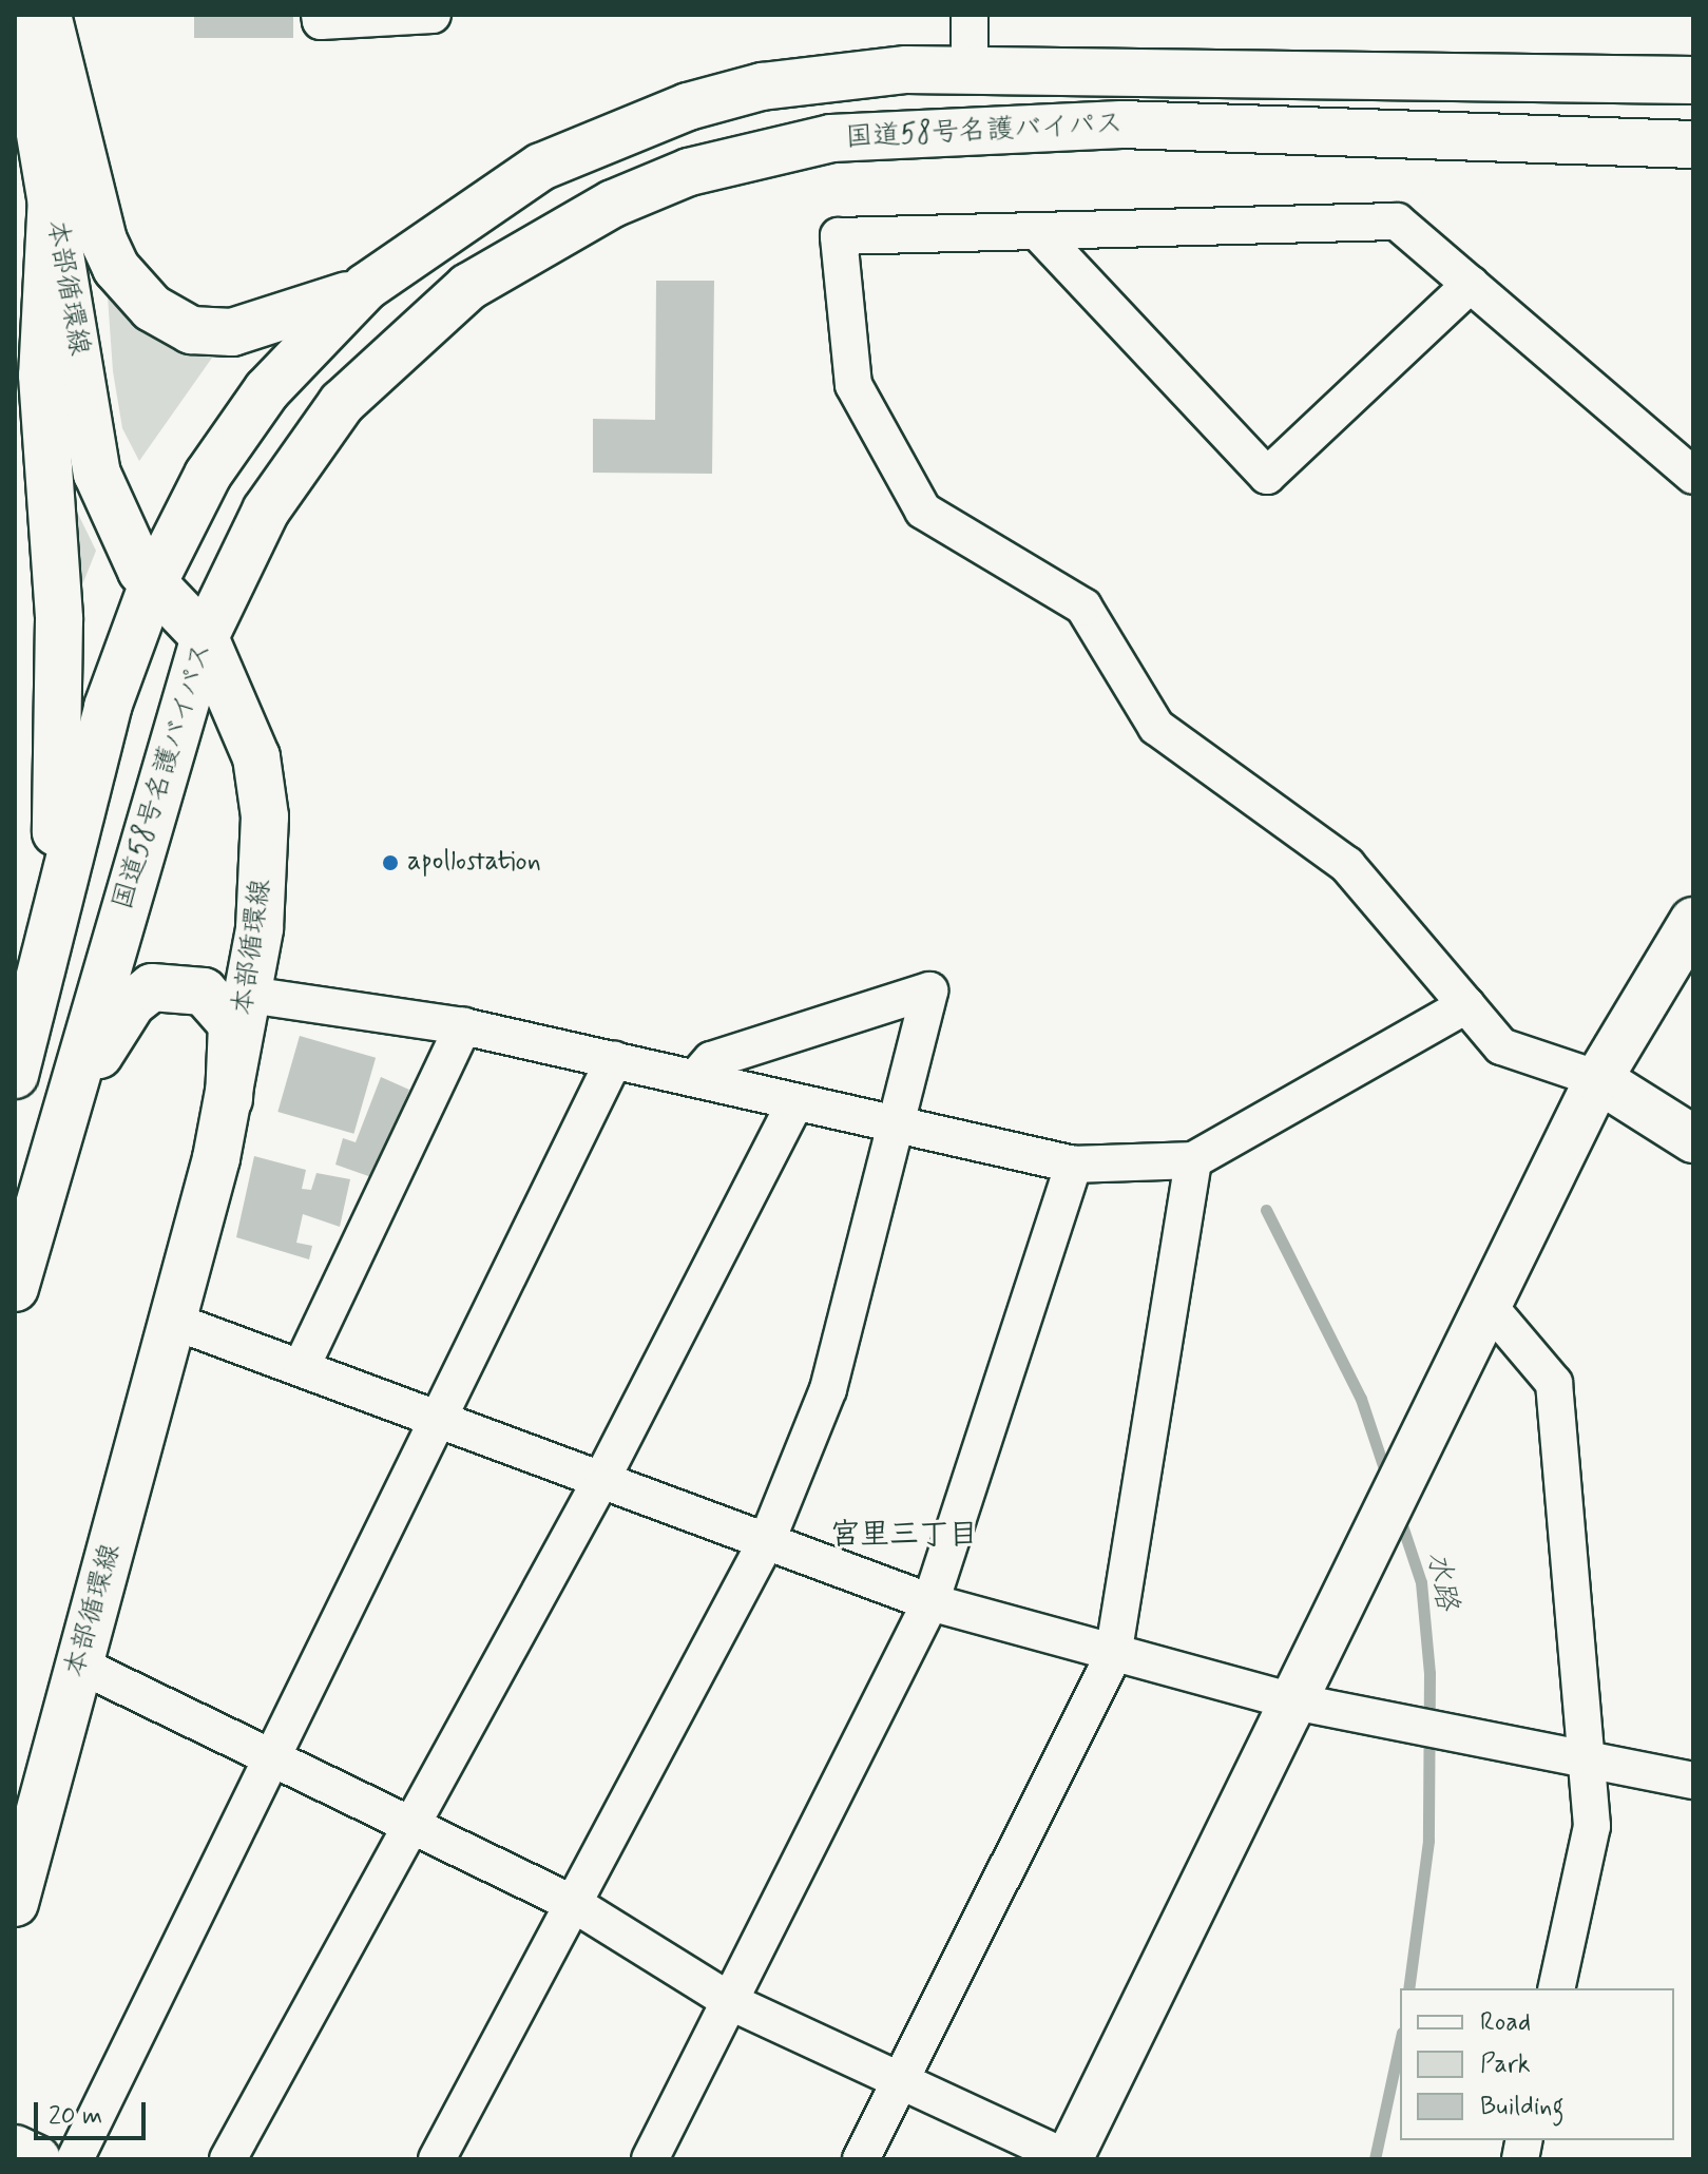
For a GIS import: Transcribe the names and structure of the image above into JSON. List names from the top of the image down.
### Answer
{
  "streets": {
    "main road": ["国道58号名護バイパス", "本部循環線"]
  },
  "crossings": [
    ["国道58号名護バイパス", "本部循環線"]
  ],
  "districts": ["宮里三丁目"],
  "water": ["水路"],
  "places": ["apollostation"],
  "legend": ["Road", "Park", "Building"],
  "scale_bar": "20 m"
}
